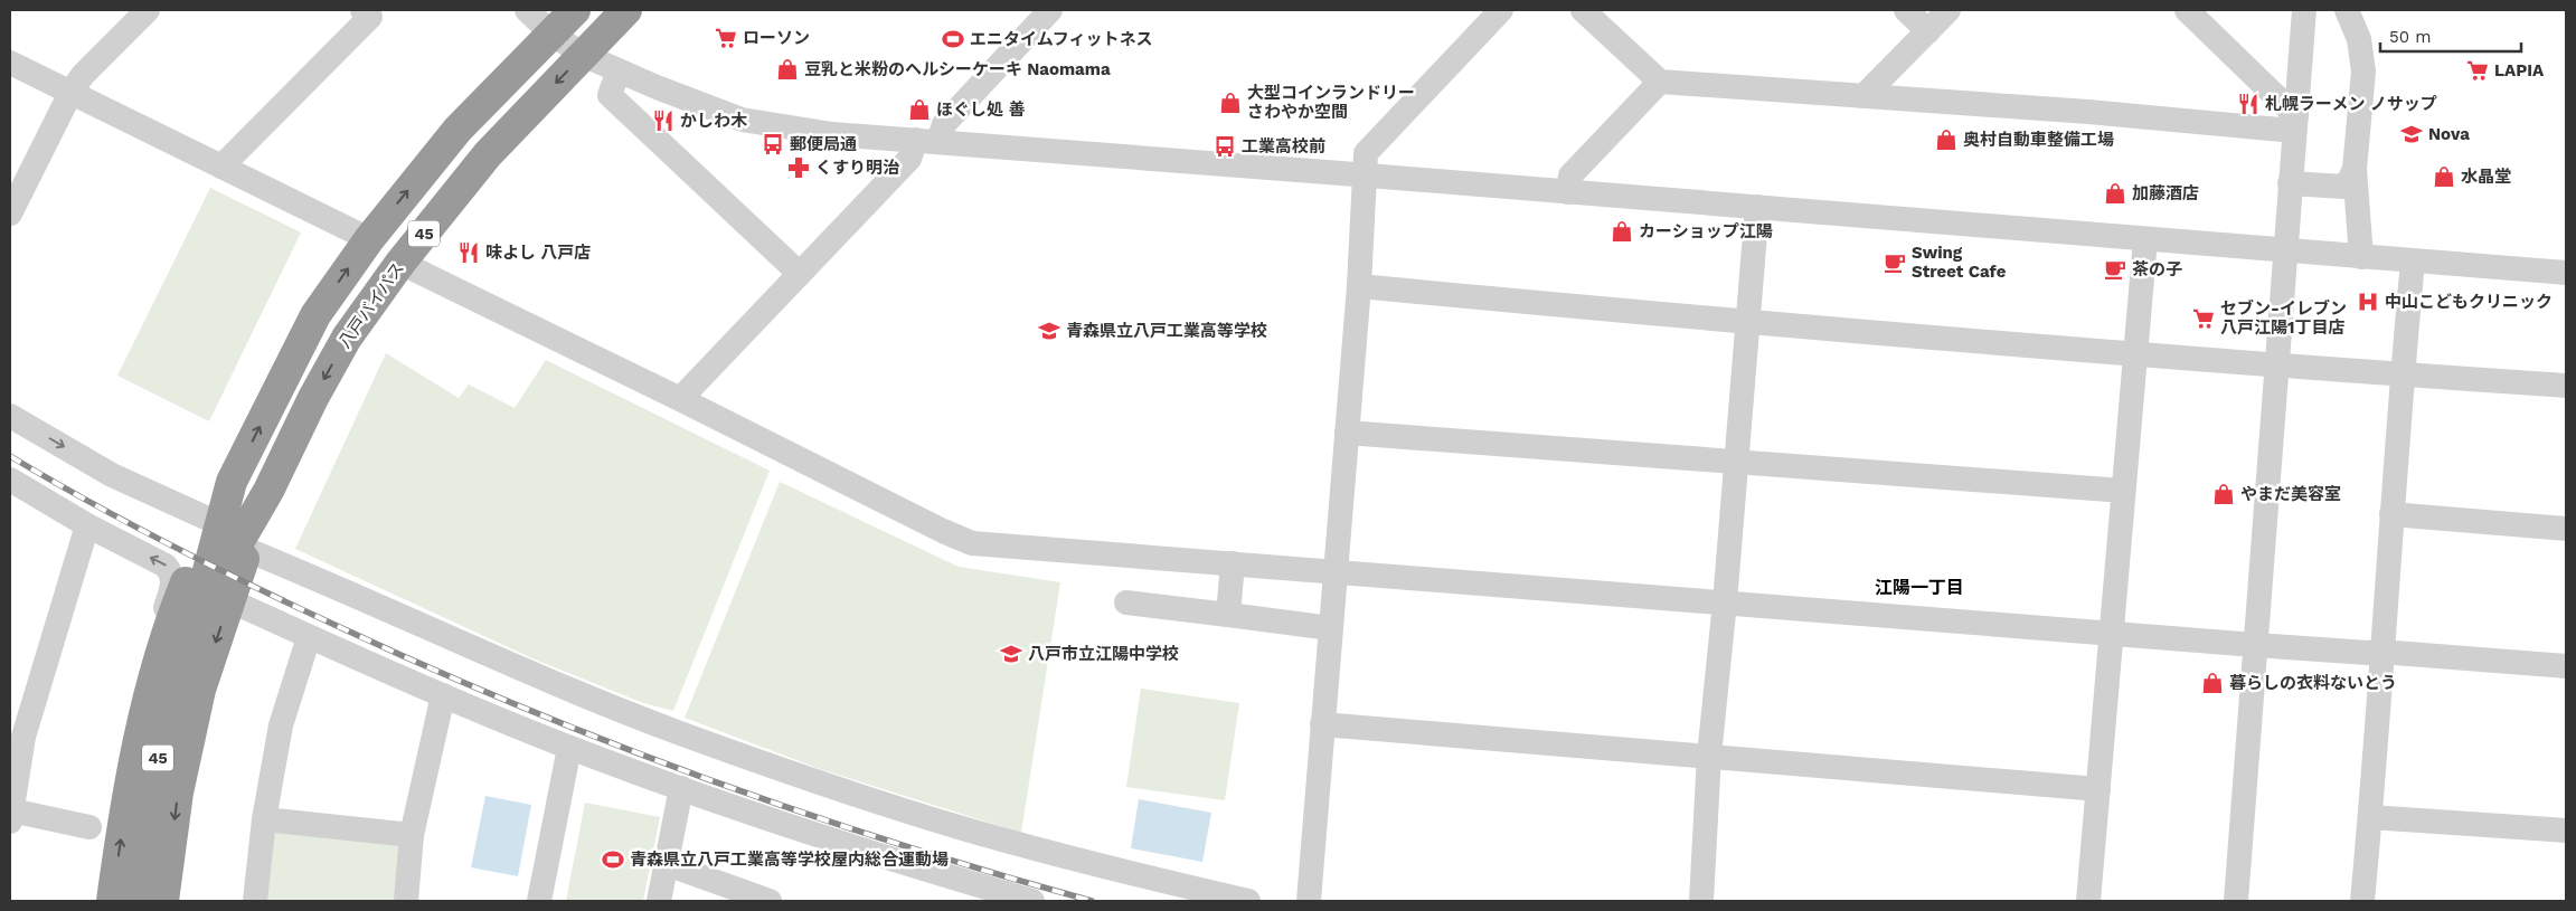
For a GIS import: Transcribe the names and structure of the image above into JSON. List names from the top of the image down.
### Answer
{
  "streets": {
    "highway": ["45", "八戸バイパス"]
  },
  "districts": ["江陽一丁目"],
  "places": {
    "supermarket": ["ローソン", "LAPIA", "セブン-イレブン 八戸江陽1丁目店"],
    "sports": ["エニタイムフィットネス", "青森県立八戸工業高等学校屋内総合運動場"],
    "shop": [
      "豆乳と米粉のヘルシーケーキ Naomama",
      "大型コインランドリー さわやか空間",
      "ほぐし処 善",
      "奥村自動車整備工場",
      "水晶堂",
      "加藤酒店",
      "カーショップ江陽",
      "やまだ美容室",
      "暮らしの衣料ないとう"
    ],
    "restaurant": ["札幌ラーメン ノサップ", "かしわ木", "味よし 八戸店"],
    "school or university": ["Nova", "青森県立八戸工業高等学校", "八戸市立江陽中学校"],
    "bus stop": ["郵便局通", "工業高校前"],
    "pharmacy": ["くすり明治"],
    "cafe": ["Swing Street Cafe", "茶の子"],
    "hospital": ["中山こどもクリニック"]
  },
  "scale_bar": "50 m"
}
